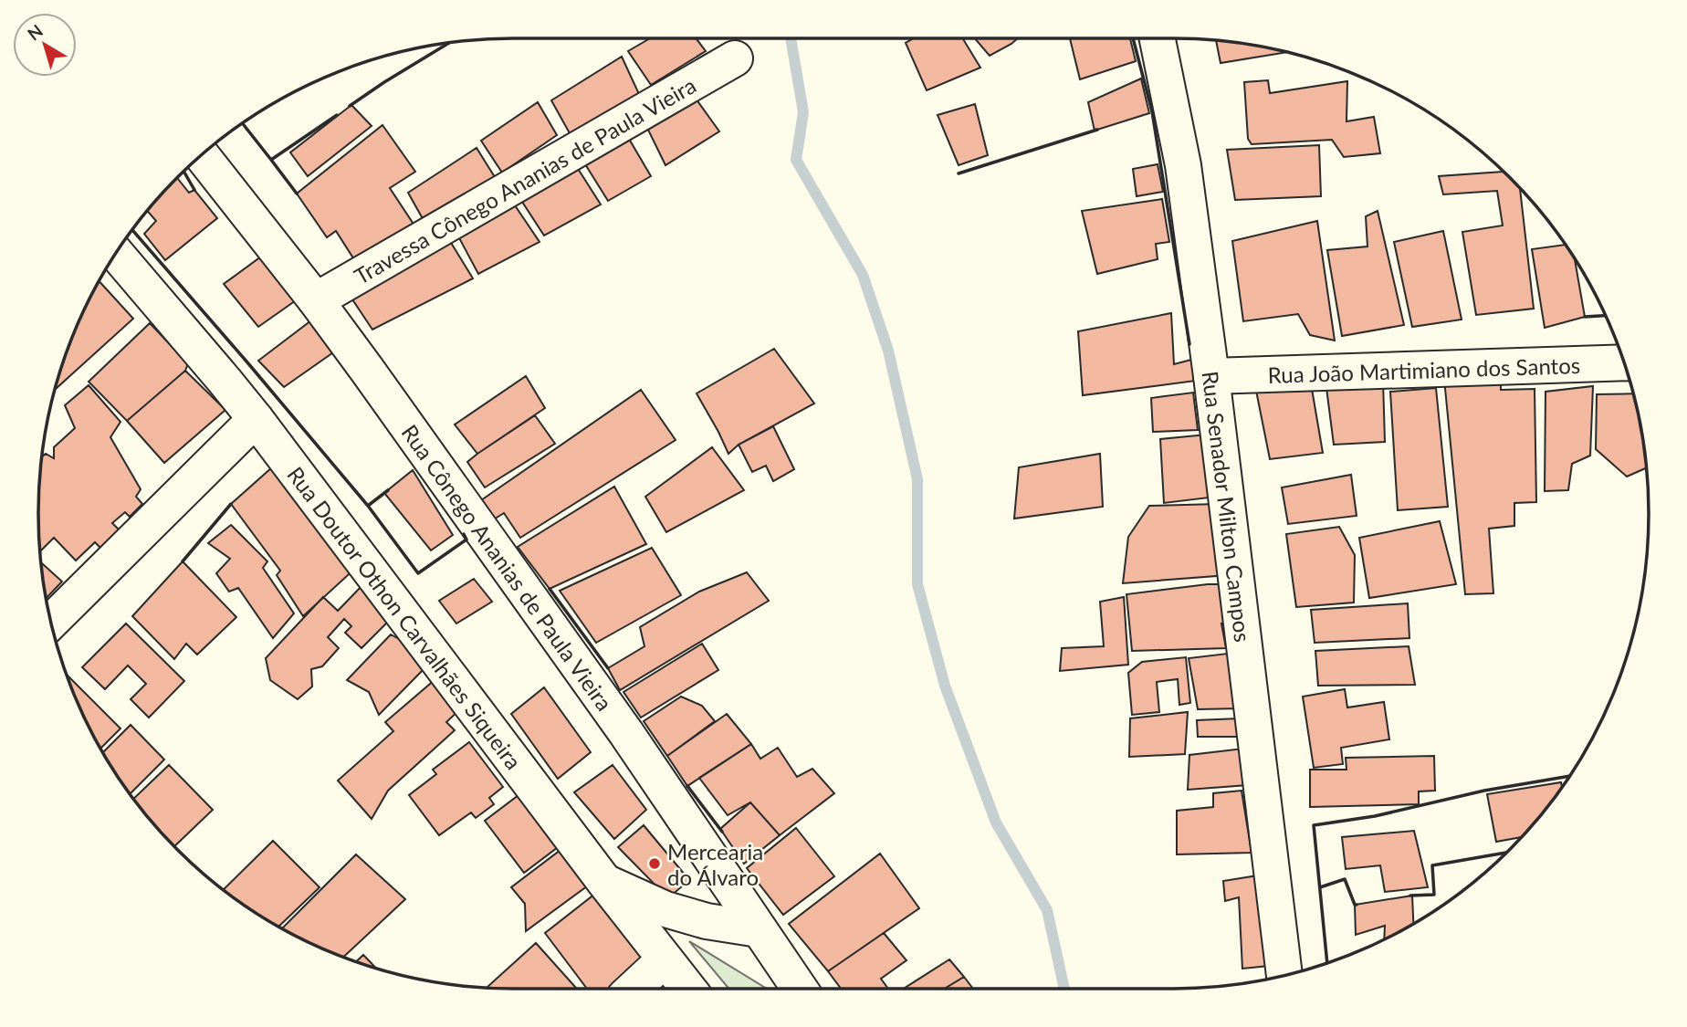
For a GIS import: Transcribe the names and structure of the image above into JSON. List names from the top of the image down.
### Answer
{
  "streets": {
    "street": [
      "Travessa Cônego Ananias de Paula Vieira",
      "Rua João Martimiano dos Santos",
      "Rua Senador Milton Campos",
      "Rua Cônego Ananias de Paula Vieira",
      "Rua Doutor Othon Carvalhães Siqueira"
    ]
  },
  "crossings": [
    ["Travessa Cônego Ananias de Paula Vieira", "Rua Cônego Ananias de Paula Vieira"],
    ["Rua João Martimiano dos Santos", "Rua Senador Milton Campos"]
  ],
  "places": ["Mercearia do Álvaro"],
  "north": "top left"
}
